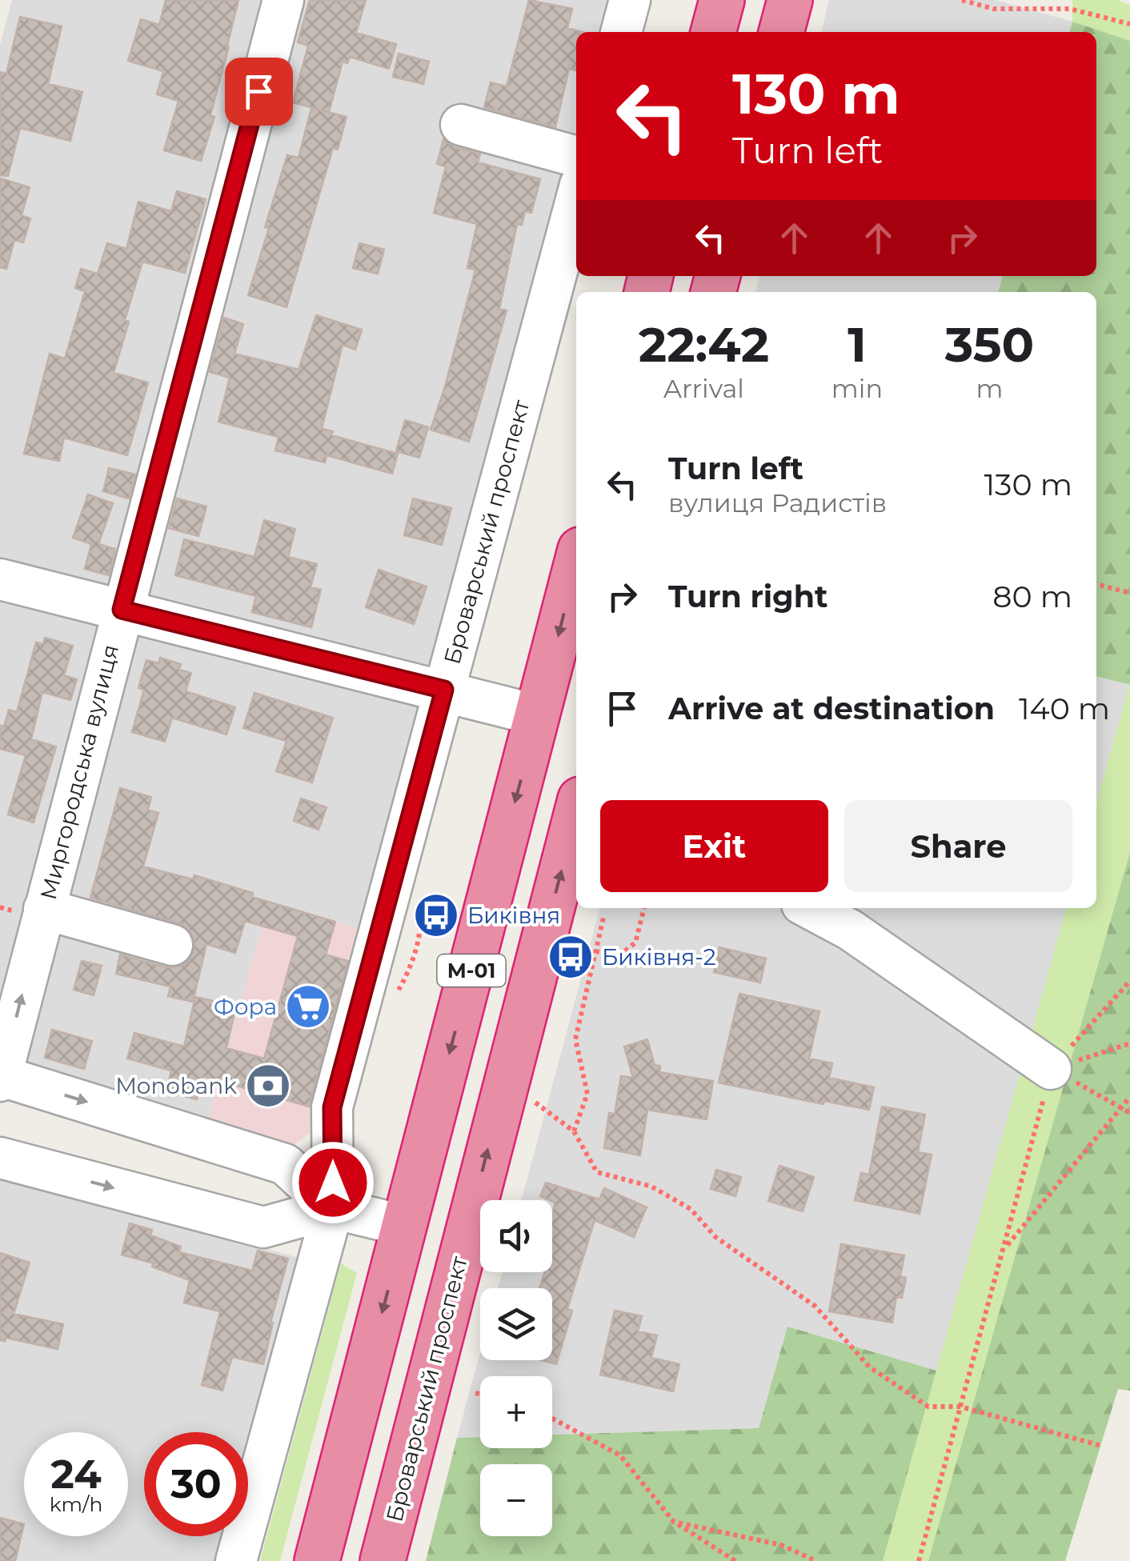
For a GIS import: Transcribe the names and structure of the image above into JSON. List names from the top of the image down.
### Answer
{
  "streets": {
    "highway": ["Броварський проспект", "М-01"],
    "street": ["Миргородська вулиця"]
  },
  "places": {
    "bus stop": ["Бикiвня", "Бикiвня-2"],
    "supermarket": ["Фора"],
    "bank": ["Monobank"]
  },
  "page": {
    "turn": ["130 m", "Turn left"],
    "eta": [
      "22:42",
      "Arrival",
      "1",
      "min",
      "350",
      "m"
    ],
    "list": [
      {
        "name": "Turn left",
        "note": "вулиця Радистів",
        "value": "130 m"
      },
      {
        "name": "Turn right",
        "value": "80 m"
      },
      {
        "name": "Arrive at destination",
        "value": "140 m"
      }
    ],
    "buttons": ["Exit", "Share"],
    "map_buttons": ["+", "−"],
    "speed": "24 km/h",
    "limit": "30"
  }
}
